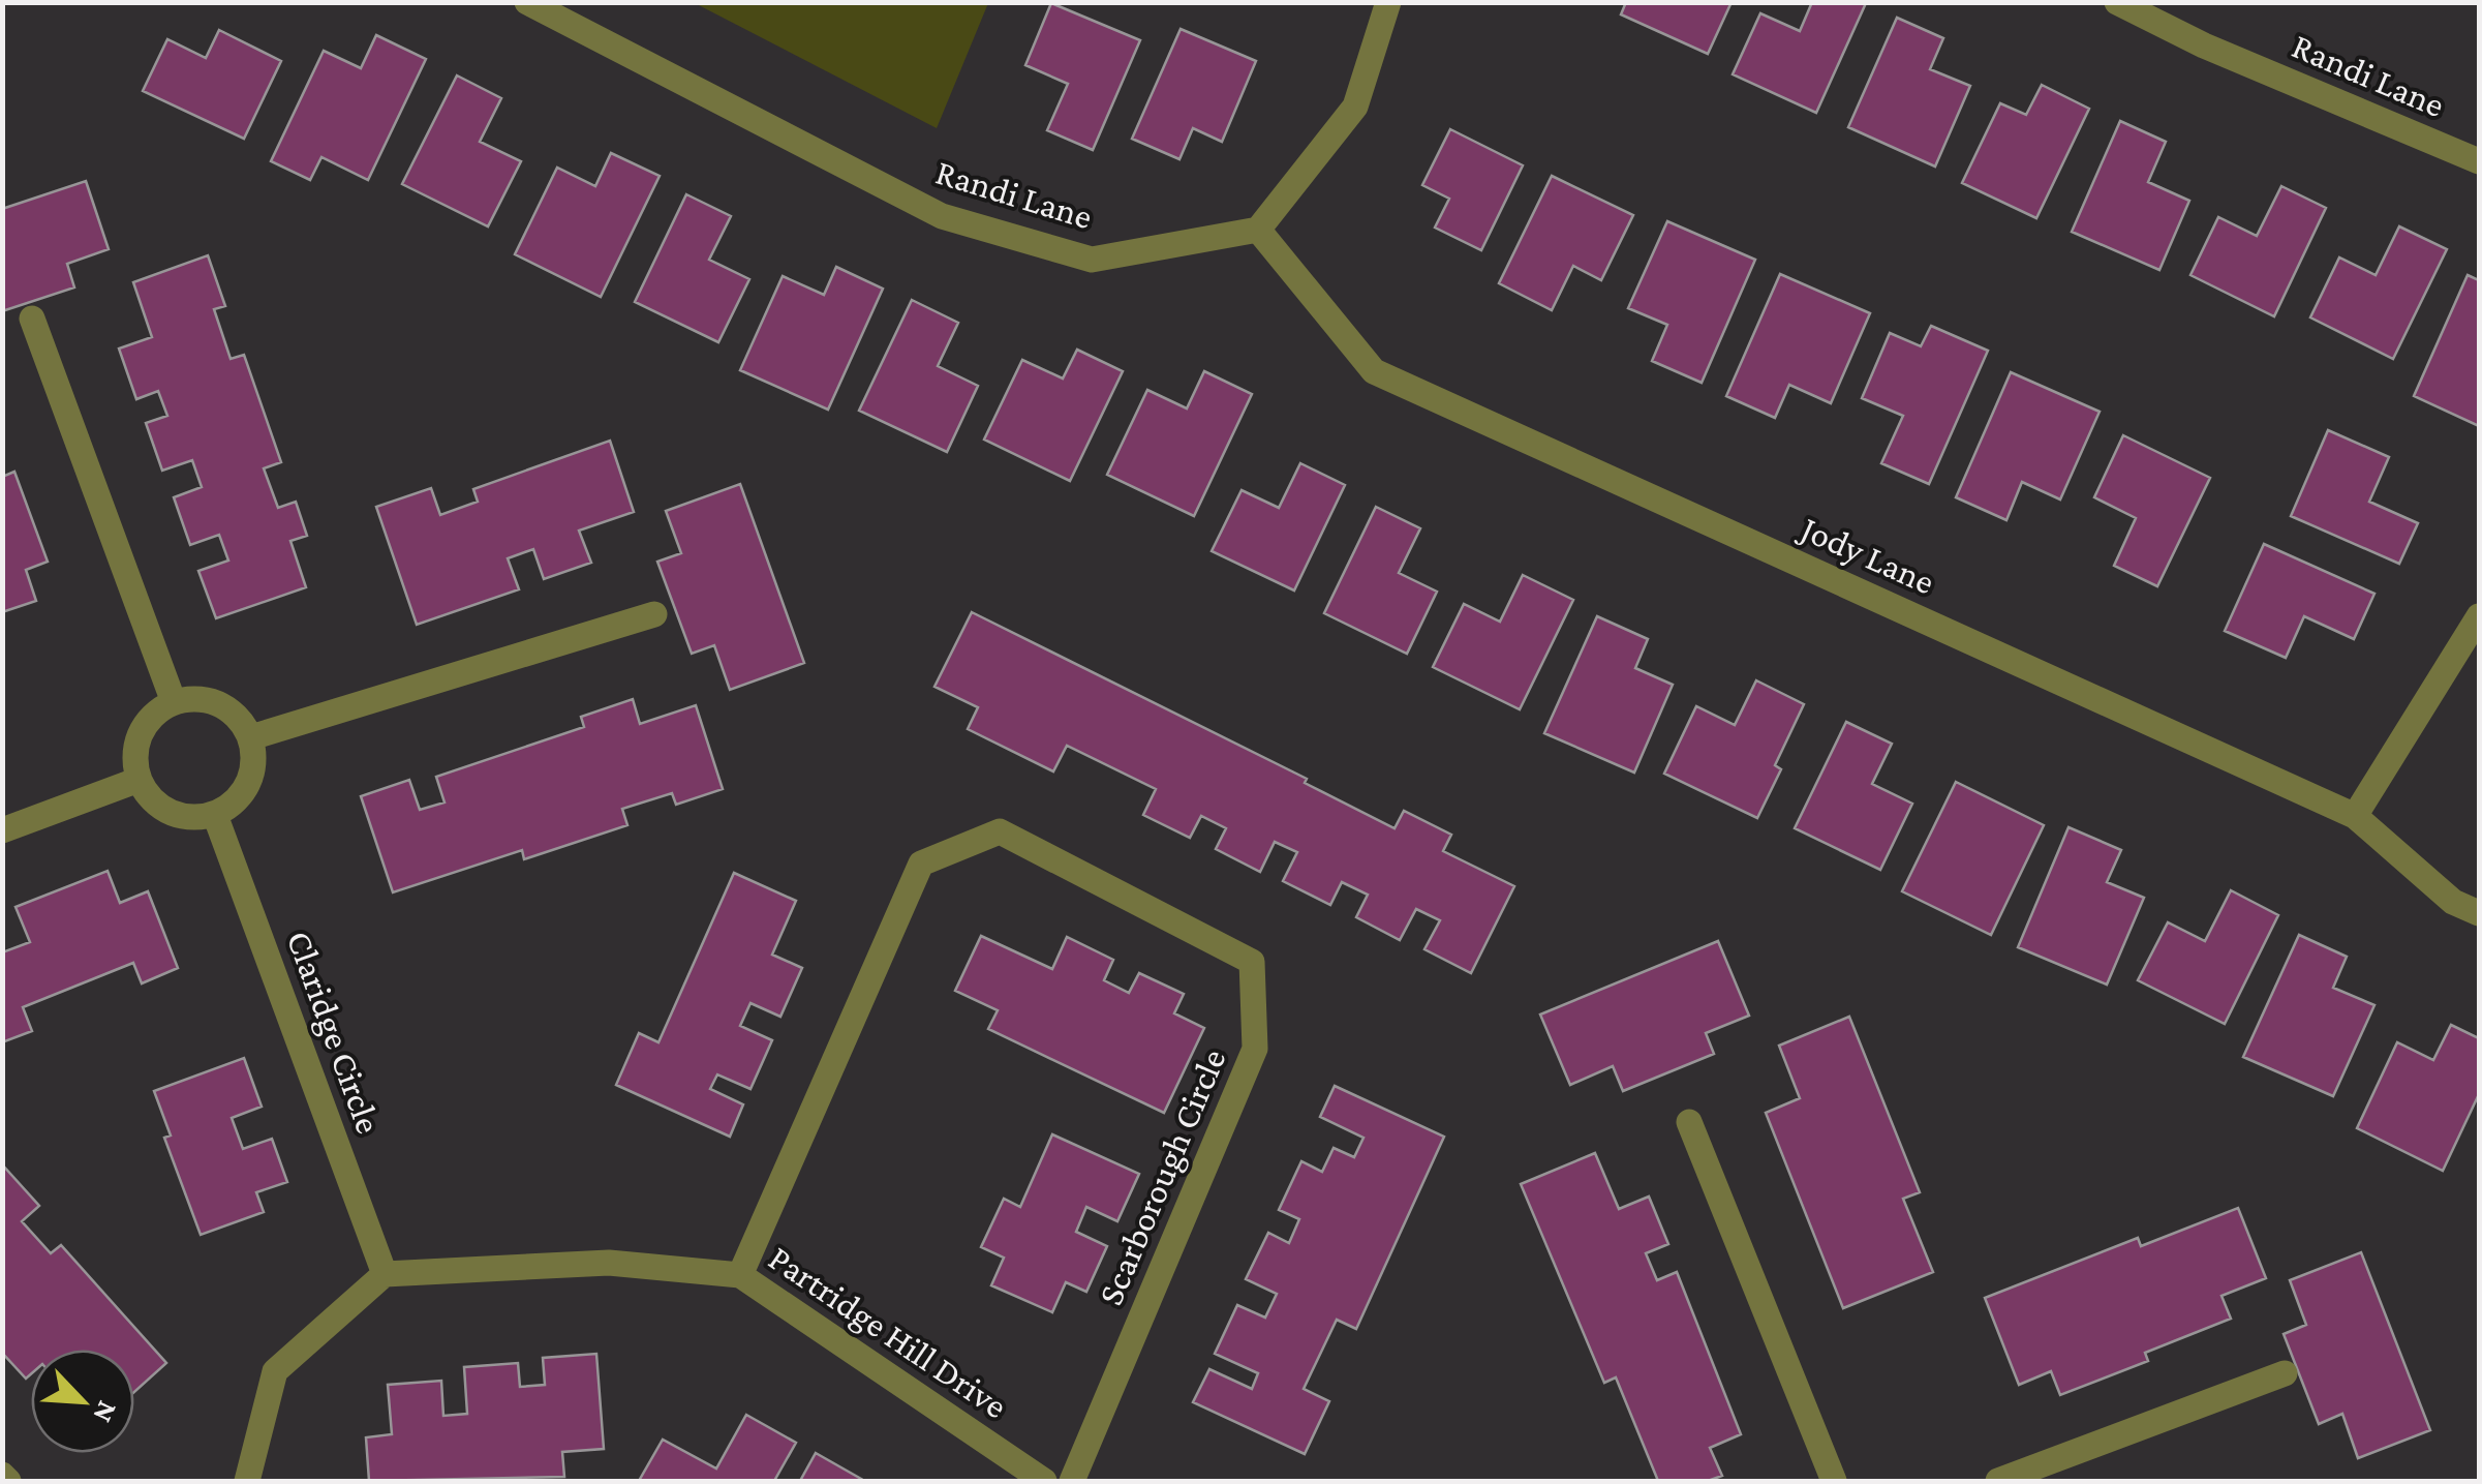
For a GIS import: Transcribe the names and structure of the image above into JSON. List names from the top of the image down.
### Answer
{
  "streets": {
    "street": [
      "Randi Lane",
      "Jody Lane",
      "Claridge Circle",
      "Scarborough Circle",
      "Partridge Hill Drive"
    ]
  },
  "crossings": [
    ["Randi Lane", "Jody Lane"],
    ["Claridge Circle", "Partridge Hill Drive"],
    ["Scarborough Circle", "Partridge Hill Drive"]
  ],
  "north": "bottom right"
}
